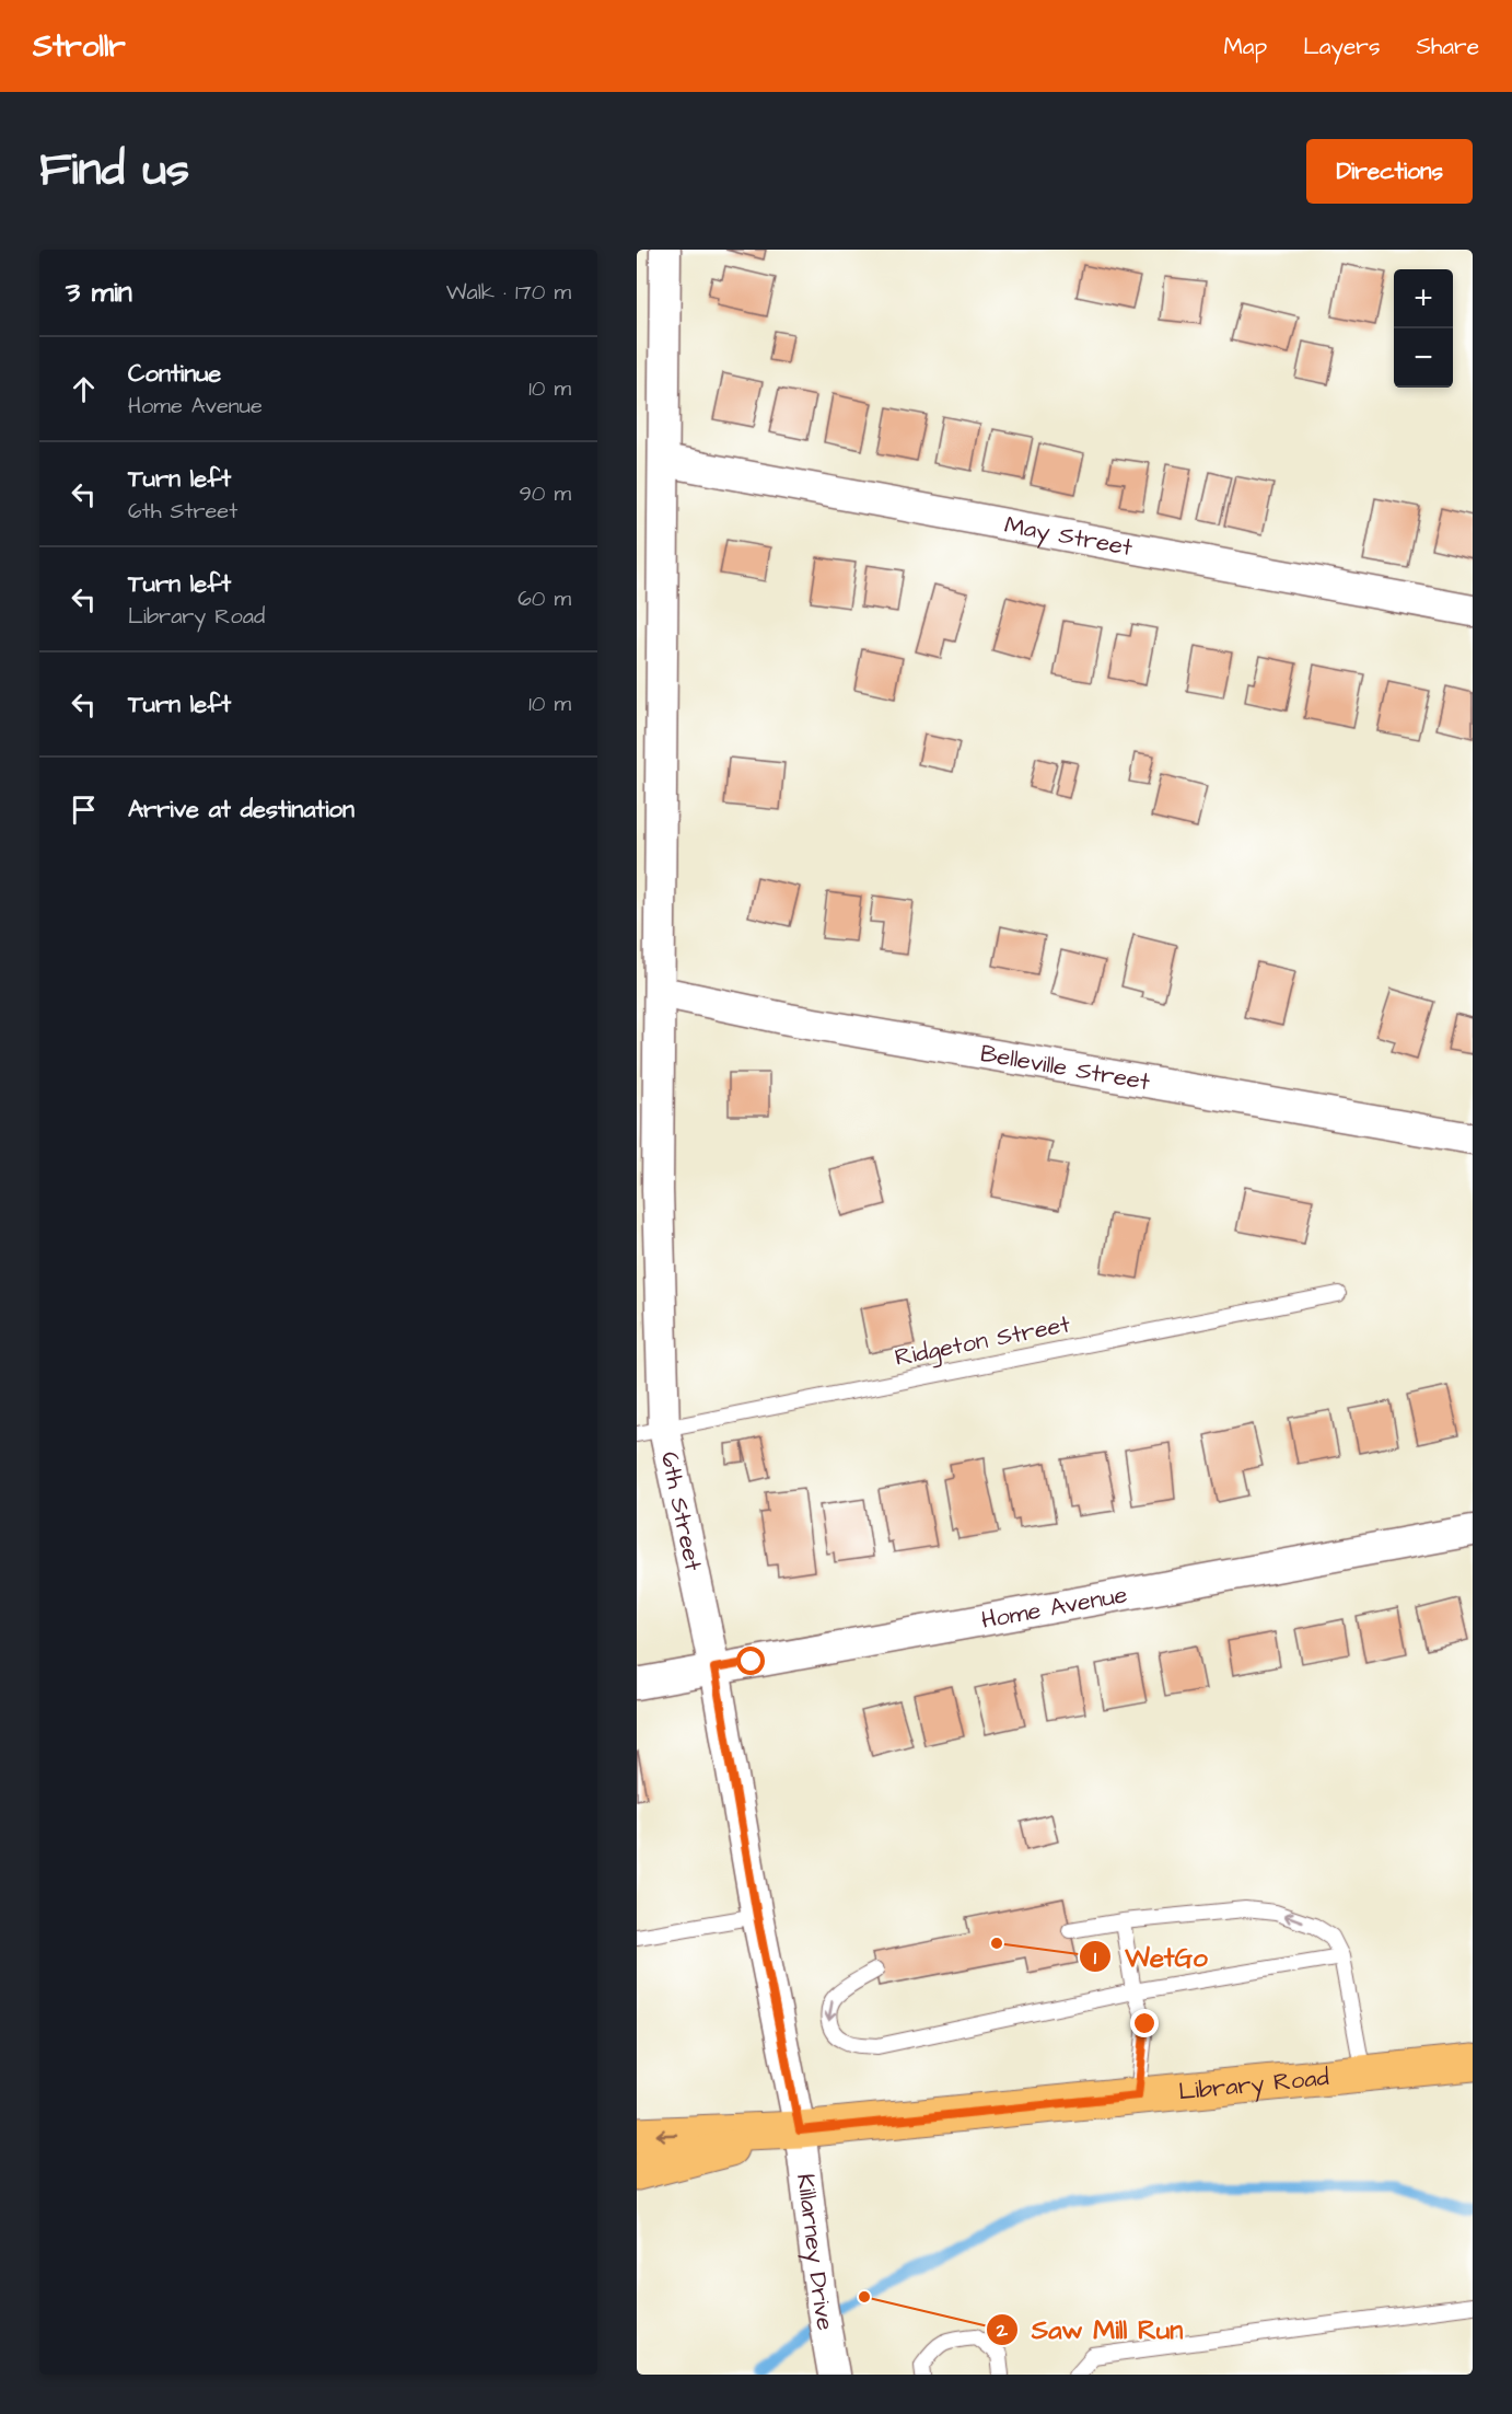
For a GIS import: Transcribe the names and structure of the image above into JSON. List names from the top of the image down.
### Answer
{
  "streets": {
    "main road": ["Library Road"],
    "street": [
      "May Street",
      "Belleville Street",
      "6th Street",
      "Home Avenue",
      "Killarney Drive"
    ],
    "lane": ["Ridgeton Street"]
  },
  "crossings": [
    ["May Street", "6th Street"],
    ["Belleville Street", "6th Street"],
    ["Ridgeton Street", "6th Street"],
    ["6th Street", "Home Avenue"],
    ["6th Street", "Library Road"],
    ["6th Street", "Killarney Drive"],
    ["Library Road", "Killarney Drive"]
  ],
  "places": ["WetGo", "Saw Mill Run"],
  "page": {
    "header": "Strollr",
    "nav": ["Map", "Layers", "Share"],
    "title": "Find us",
    "buttons": "Directions",
    "heading": ["3 min", "Walk · 170 m"],
    "map_buttons": ["+", "−"],
    "list": [
      ["Continue", "Home Avenue", "10 m"],
      ["Turn left", "6th Street", "90 m"],
      ["Turn left", "Library Road", "60 m"],
      ["Turn left", "10 m"],
      "Arrive at destination"
    ]
  }
}
